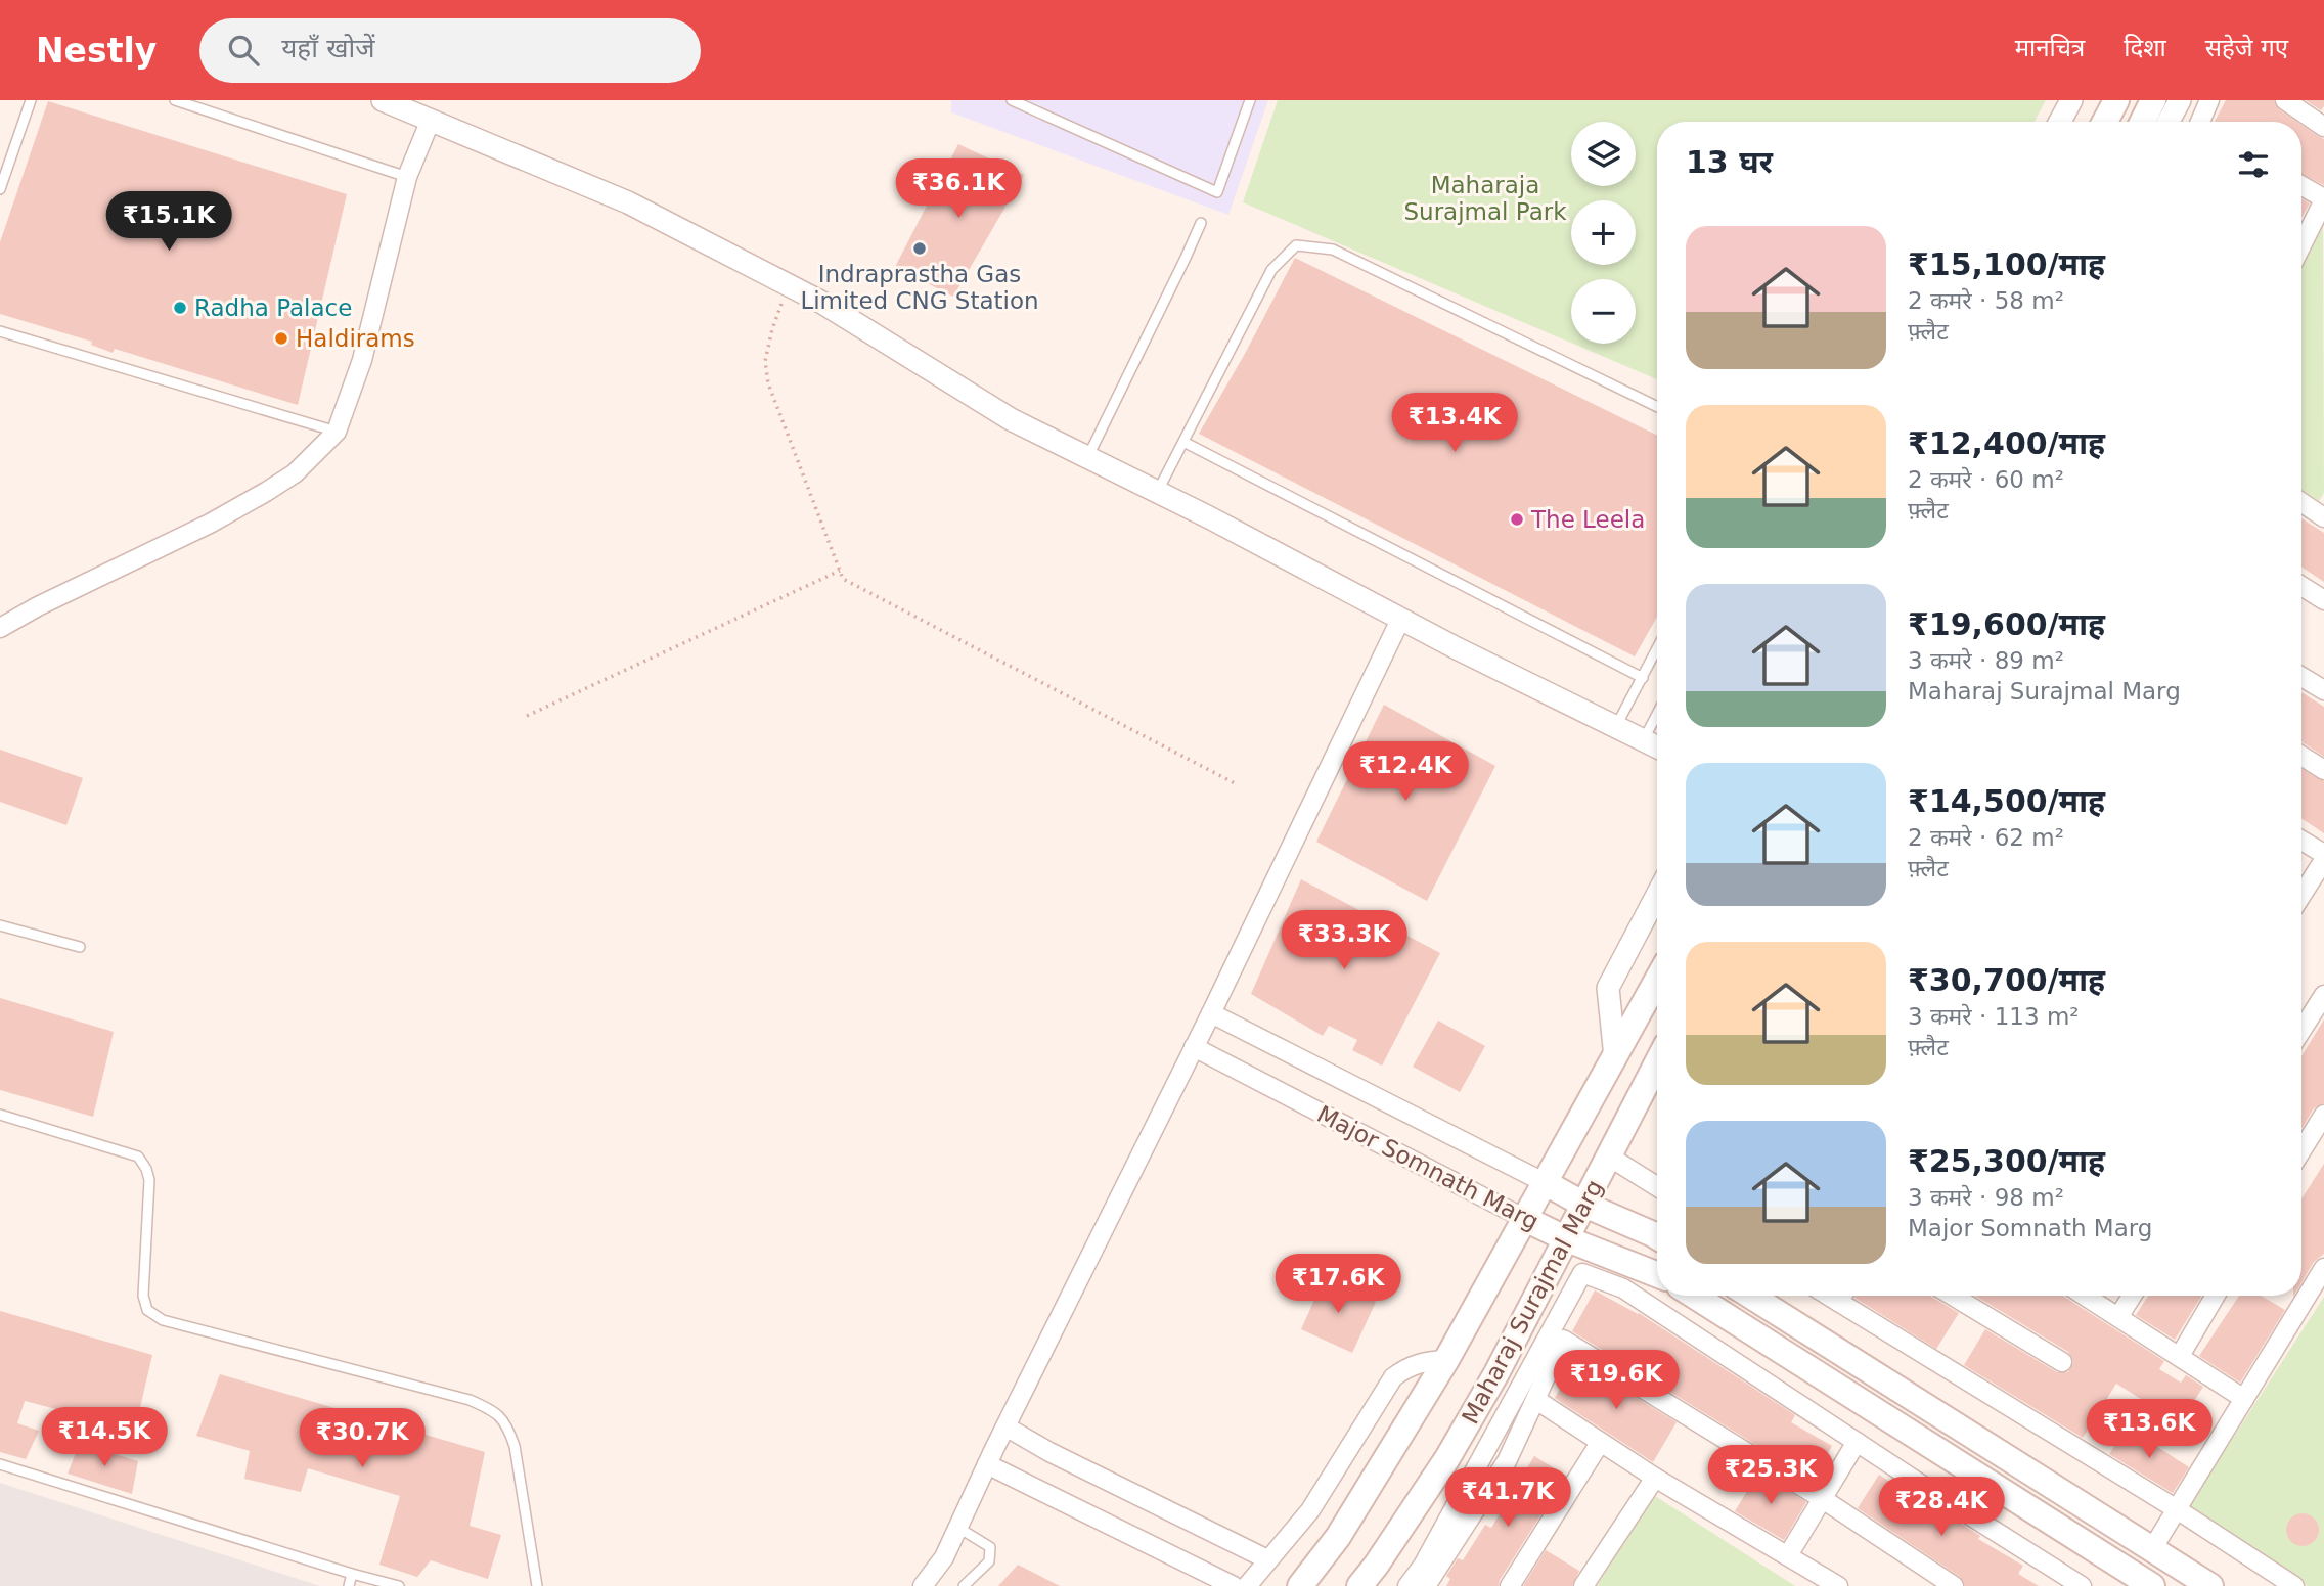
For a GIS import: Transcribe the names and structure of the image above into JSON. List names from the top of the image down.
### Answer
{
  "streets": {
    "main road": ["Major Somnath Marg", "Maharaj Surajmal Marg"]
  },
  "crossings": [
    ["Major Somnath Marg", "Maharaj Surajmal Marg"]
  ],
  "parks": ["Maharaja Surajmal Park"],
  "places": [
    "Indraprastha Gas Limited CNG Station",
    "Radha Palace",
    "Haldirams",
    "The Leela"
  ],
  "page": {
    "header": "Nestly",
    "search": "यहाँ खोजें",
    "nav": ["मानचित्र", "दिशा", "सहेजे गए"],
    "map_buttons": ["+", "−"],
    "heading": "13 घर",
    "price": [
      "₹36.1K",
      "₹15.1K",
      "₹13.4K",
      "₹12.4K",
      "₹33.3K",
      "₹17.6K",
      "₹19.6K",
      "₹13.6K",
      "₹14.5K",
      "₹30.7K",
      "₹25.3K",
      "₹41.7K",
      "₹28.4K"
    ],
    "list": [
      {
        "name": "₹15,100/माह",
        "note": "2 कमरे · 58 m² · फ़्लैट"
      },
      {
        "name": "₹12,400/माह",
        "note": "2 कमरे · 60 m² · फ़्लैट"
      },
      {
        "name": "₹19,600/माह",
        "note": "3 कमरे · 89 m² · Maharaj Surajmal Marg"
      },
      {
        "name": "₹14,500/माह",
        "note": "2 कमरे · 62 m² · फ़्लैट"
      },
      {
        "name": "₹30,700/माह",
        "note": "3 कमरे · 113 m² · फ़्लैट"
      },
      {
        "name": "₹25,300/माह",
        "note": "3 कमरे · 98 m² · Major Somnath Marg"
      }
    ]
  }
}
